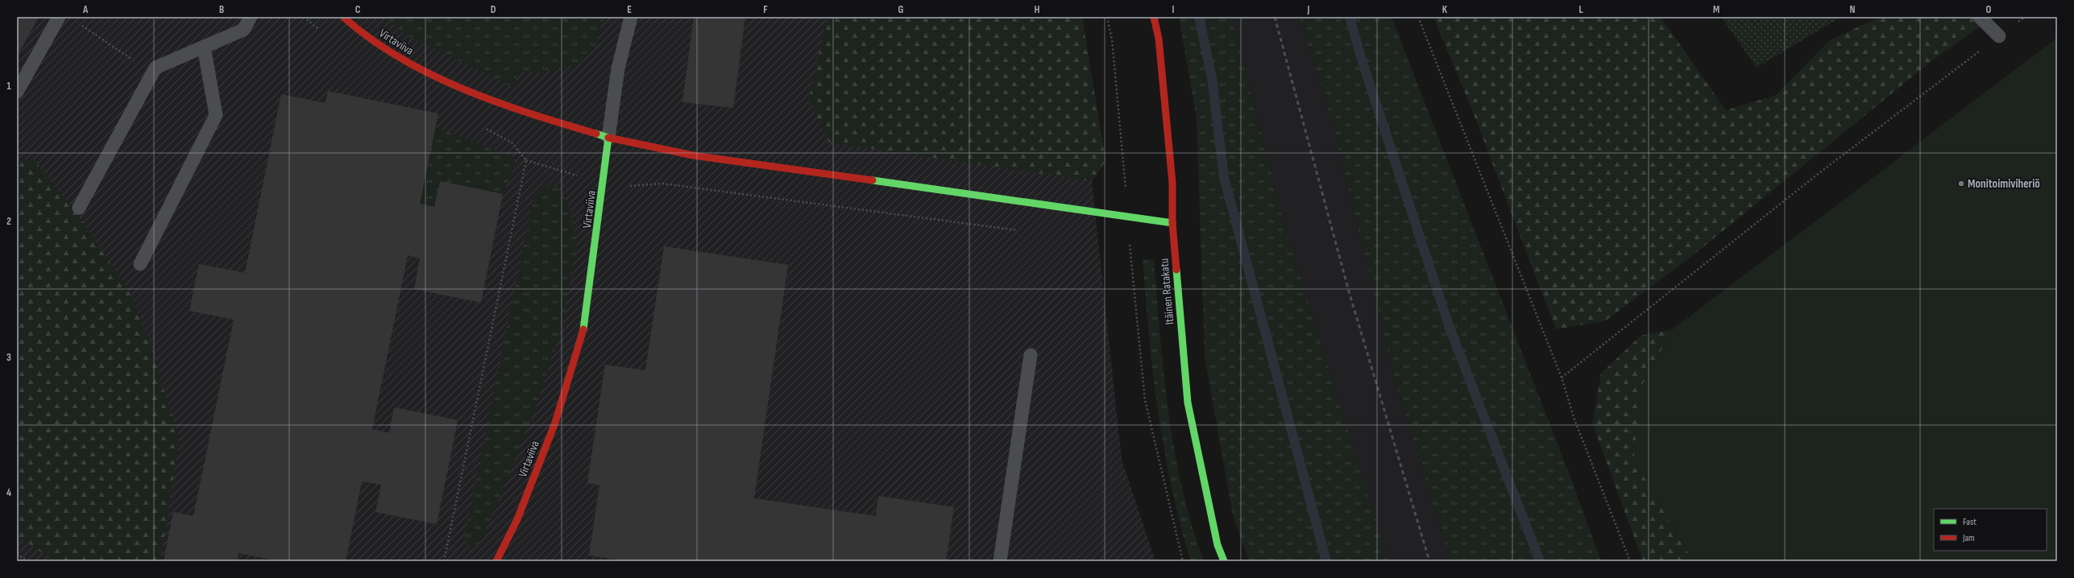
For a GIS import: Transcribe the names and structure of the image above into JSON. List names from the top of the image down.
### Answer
{
  "streets": {
    "street": ["Virtaviiva", "Itäinen Ratakatu"]
  },
  "places": ["Monitoimiviheriö"],
  "legend": ["Fast", "Jam"],
  "grid": {
    "columns": [
      "A",
      "B",
      "C",
      "D",
      "E",
      "F",
      "G",
      "H",
      "I",
      "J",
      "K",
      "L",
      "M",
      "N",
      "O"
    ],
    "rows": [
      "1",
      "2",
      "3",
      "4"
    ]
  }
}
